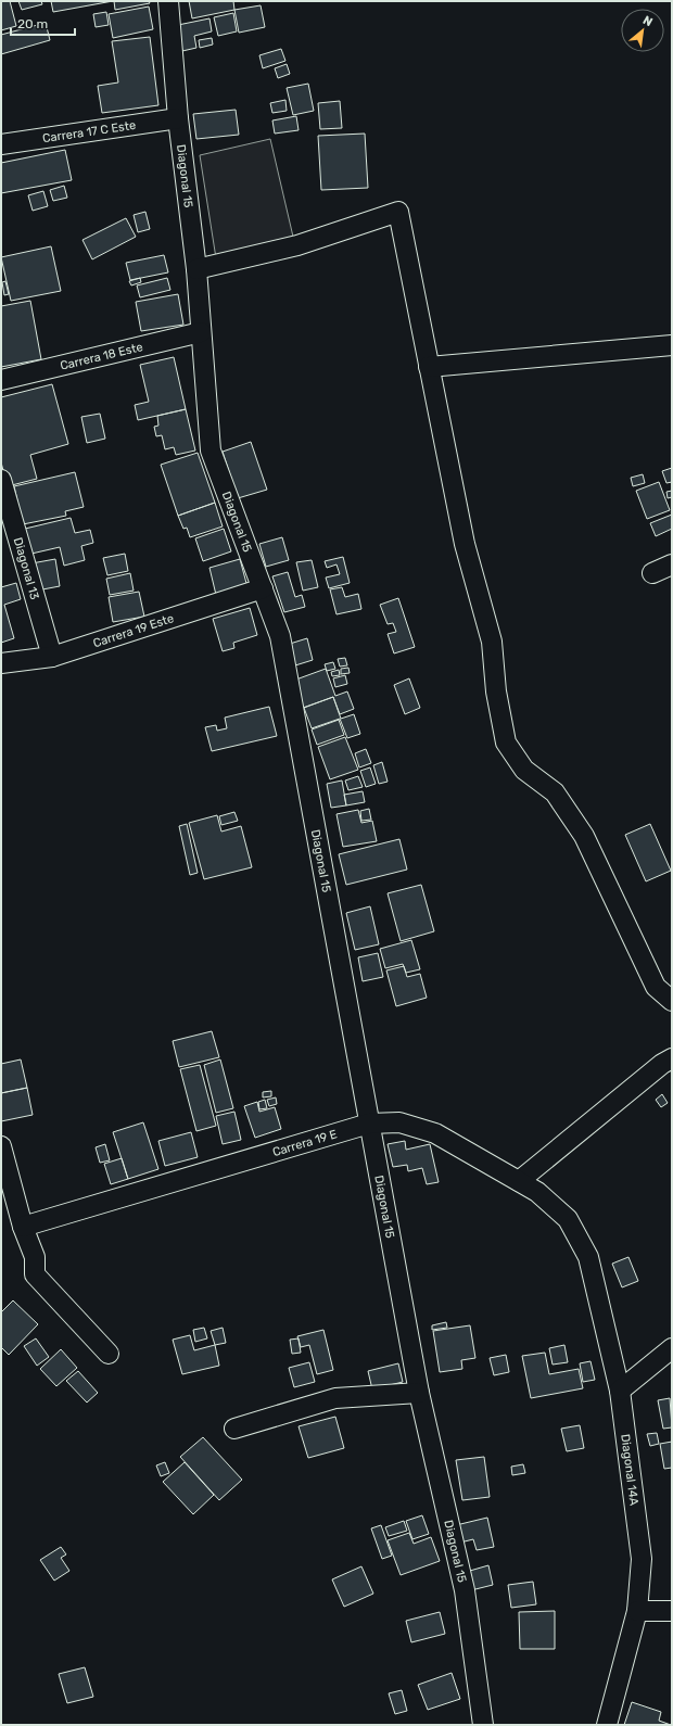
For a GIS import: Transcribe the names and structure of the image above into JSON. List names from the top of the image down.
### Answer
{
  "streets": {
    "street": [
      "Carrera 17 C Este",
      "Diagonal 15",
      "Carrera 18 Este",
      "Diagonal 13",
      "Carrera 19 Este",
      "Carrera 19 E",
      "Diagonal 14A"
    ]
  },
  "crossings": [
    ["Carrera 17 C Este", "Diagonal 15"],
    ["Diagonal 15", "Carrera 18 Este"],
    ["Diagonal 15", "Carrera 19 Este"],
    ["Diagonal 15", "Carrera 19 E"],
    ["Diagonal 13", "Carrera 19 Este"],
    ["Carrera 19 E", "Diagonal 14A"]
  ],
  "scale_bar": "20 m",
  "north": "top right"
}
